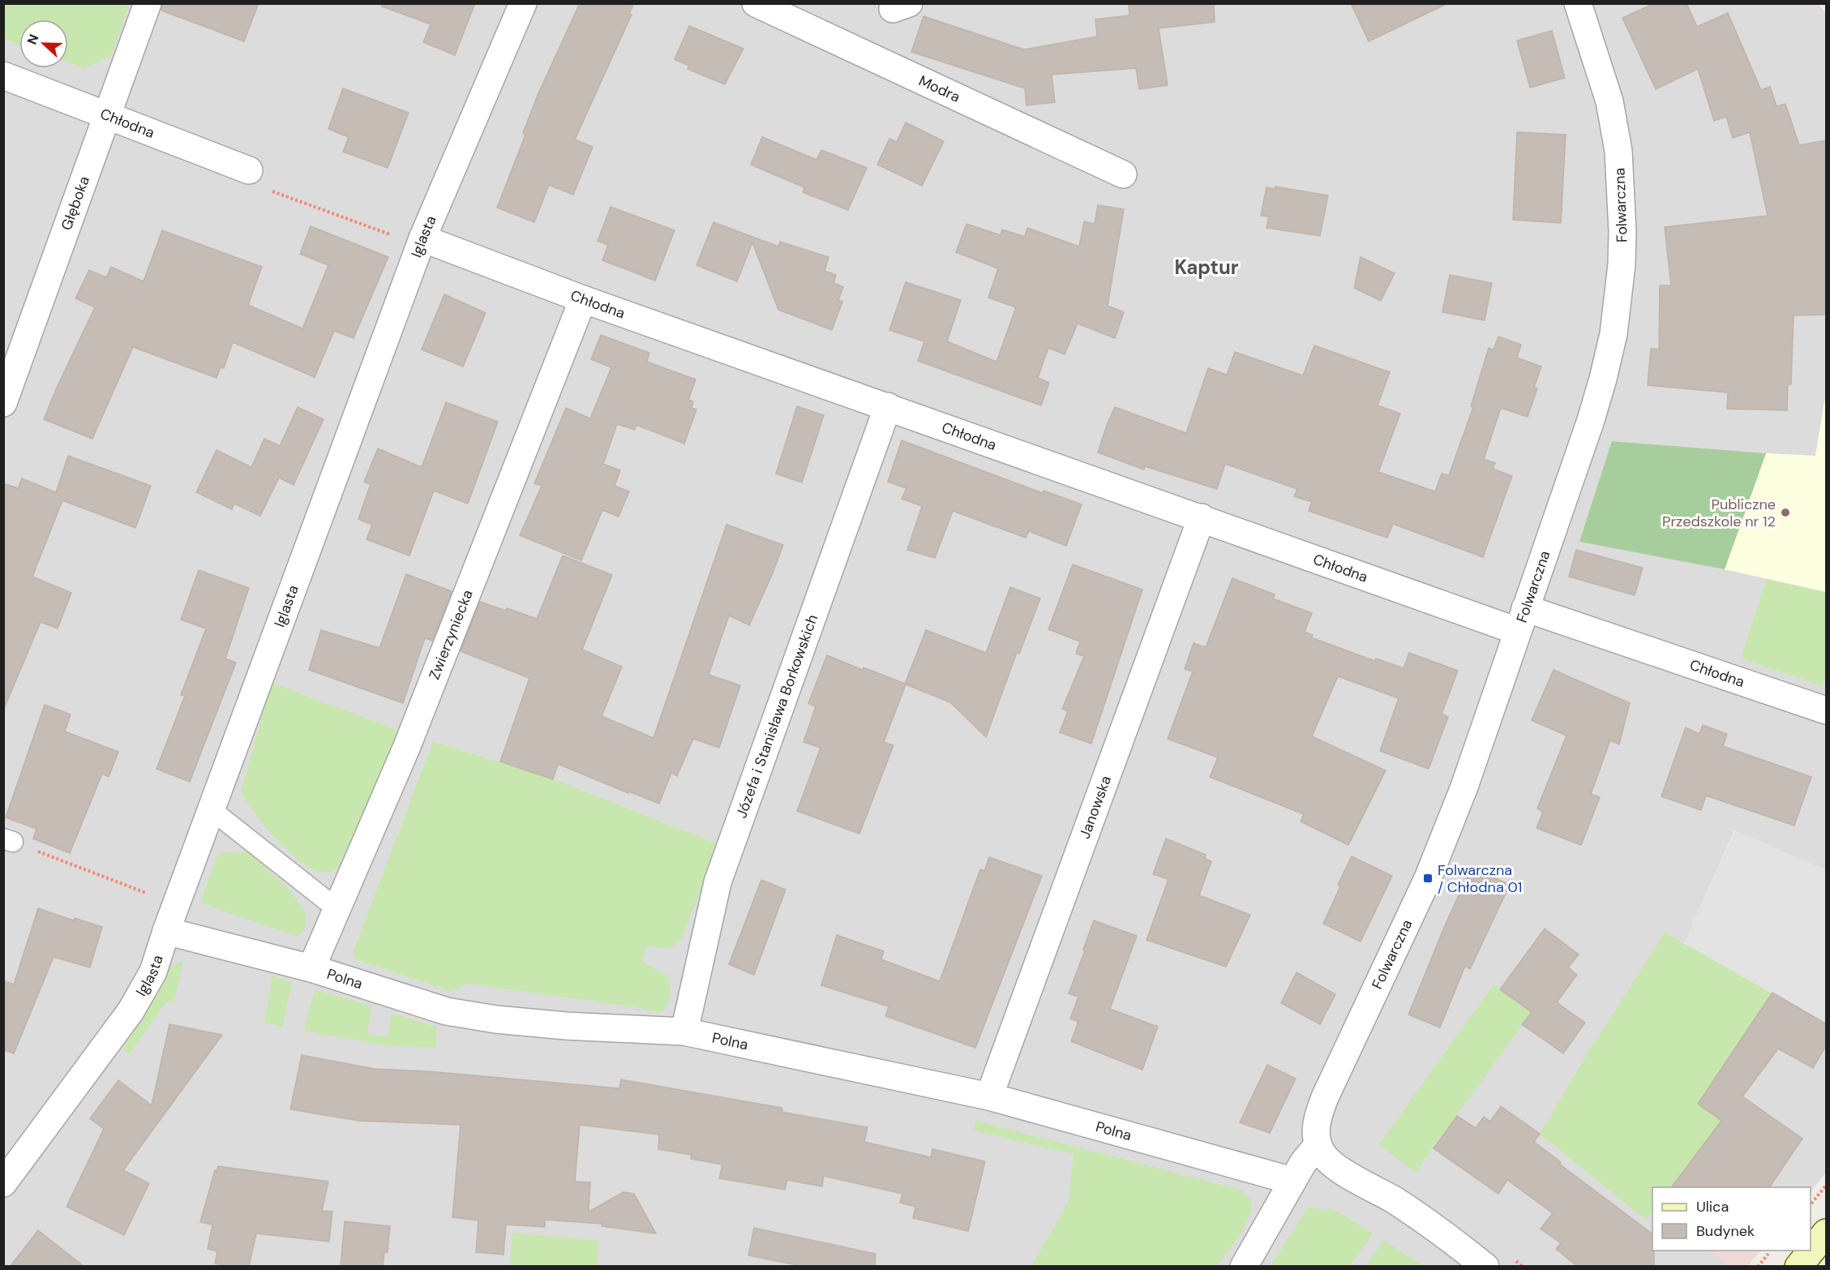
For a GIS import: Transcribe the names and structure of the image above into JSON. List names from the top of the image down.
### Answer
{
  "streets": {
    "street": [
      "Modra",
      "Chłodna",
      "Głęboka",
      "Folwarczna",
      "Iglasta",
      "Zwierzyniecka",
      "Józefa i Stanisława Borkowskich",
      "Janowska",
      "Polna"
    ]
  },
  "crossings": [
    ["Chłodna", "Głęboka"],
    ["Chłodna", "Folwarczna"],
    ["Chłodna", "Iglasta"],
    ["Chłodna", "Zwierzyniecka"],
    ["Chłodna", "Józefa i Stanisława Borkowskich"],
    ["Chłodna", "Janowska"],
    ["Iglasta", "Polna"],
    ["Zwierzyniecka", "Polna"],
    ["Józefa i Stanisława Borkowskich", "Polna"],
    ["Janowska", "Polna"]
  ],
  "districts": ["Kaptur"],
  "places": {
    "other": ["Publiczne Przedszkole nr 12"],
    "transit": ["Folwarczna / Chłodna 01"]
  },
  "legend": ["Ulica", "Budynek"],
  "north": "left"
}
